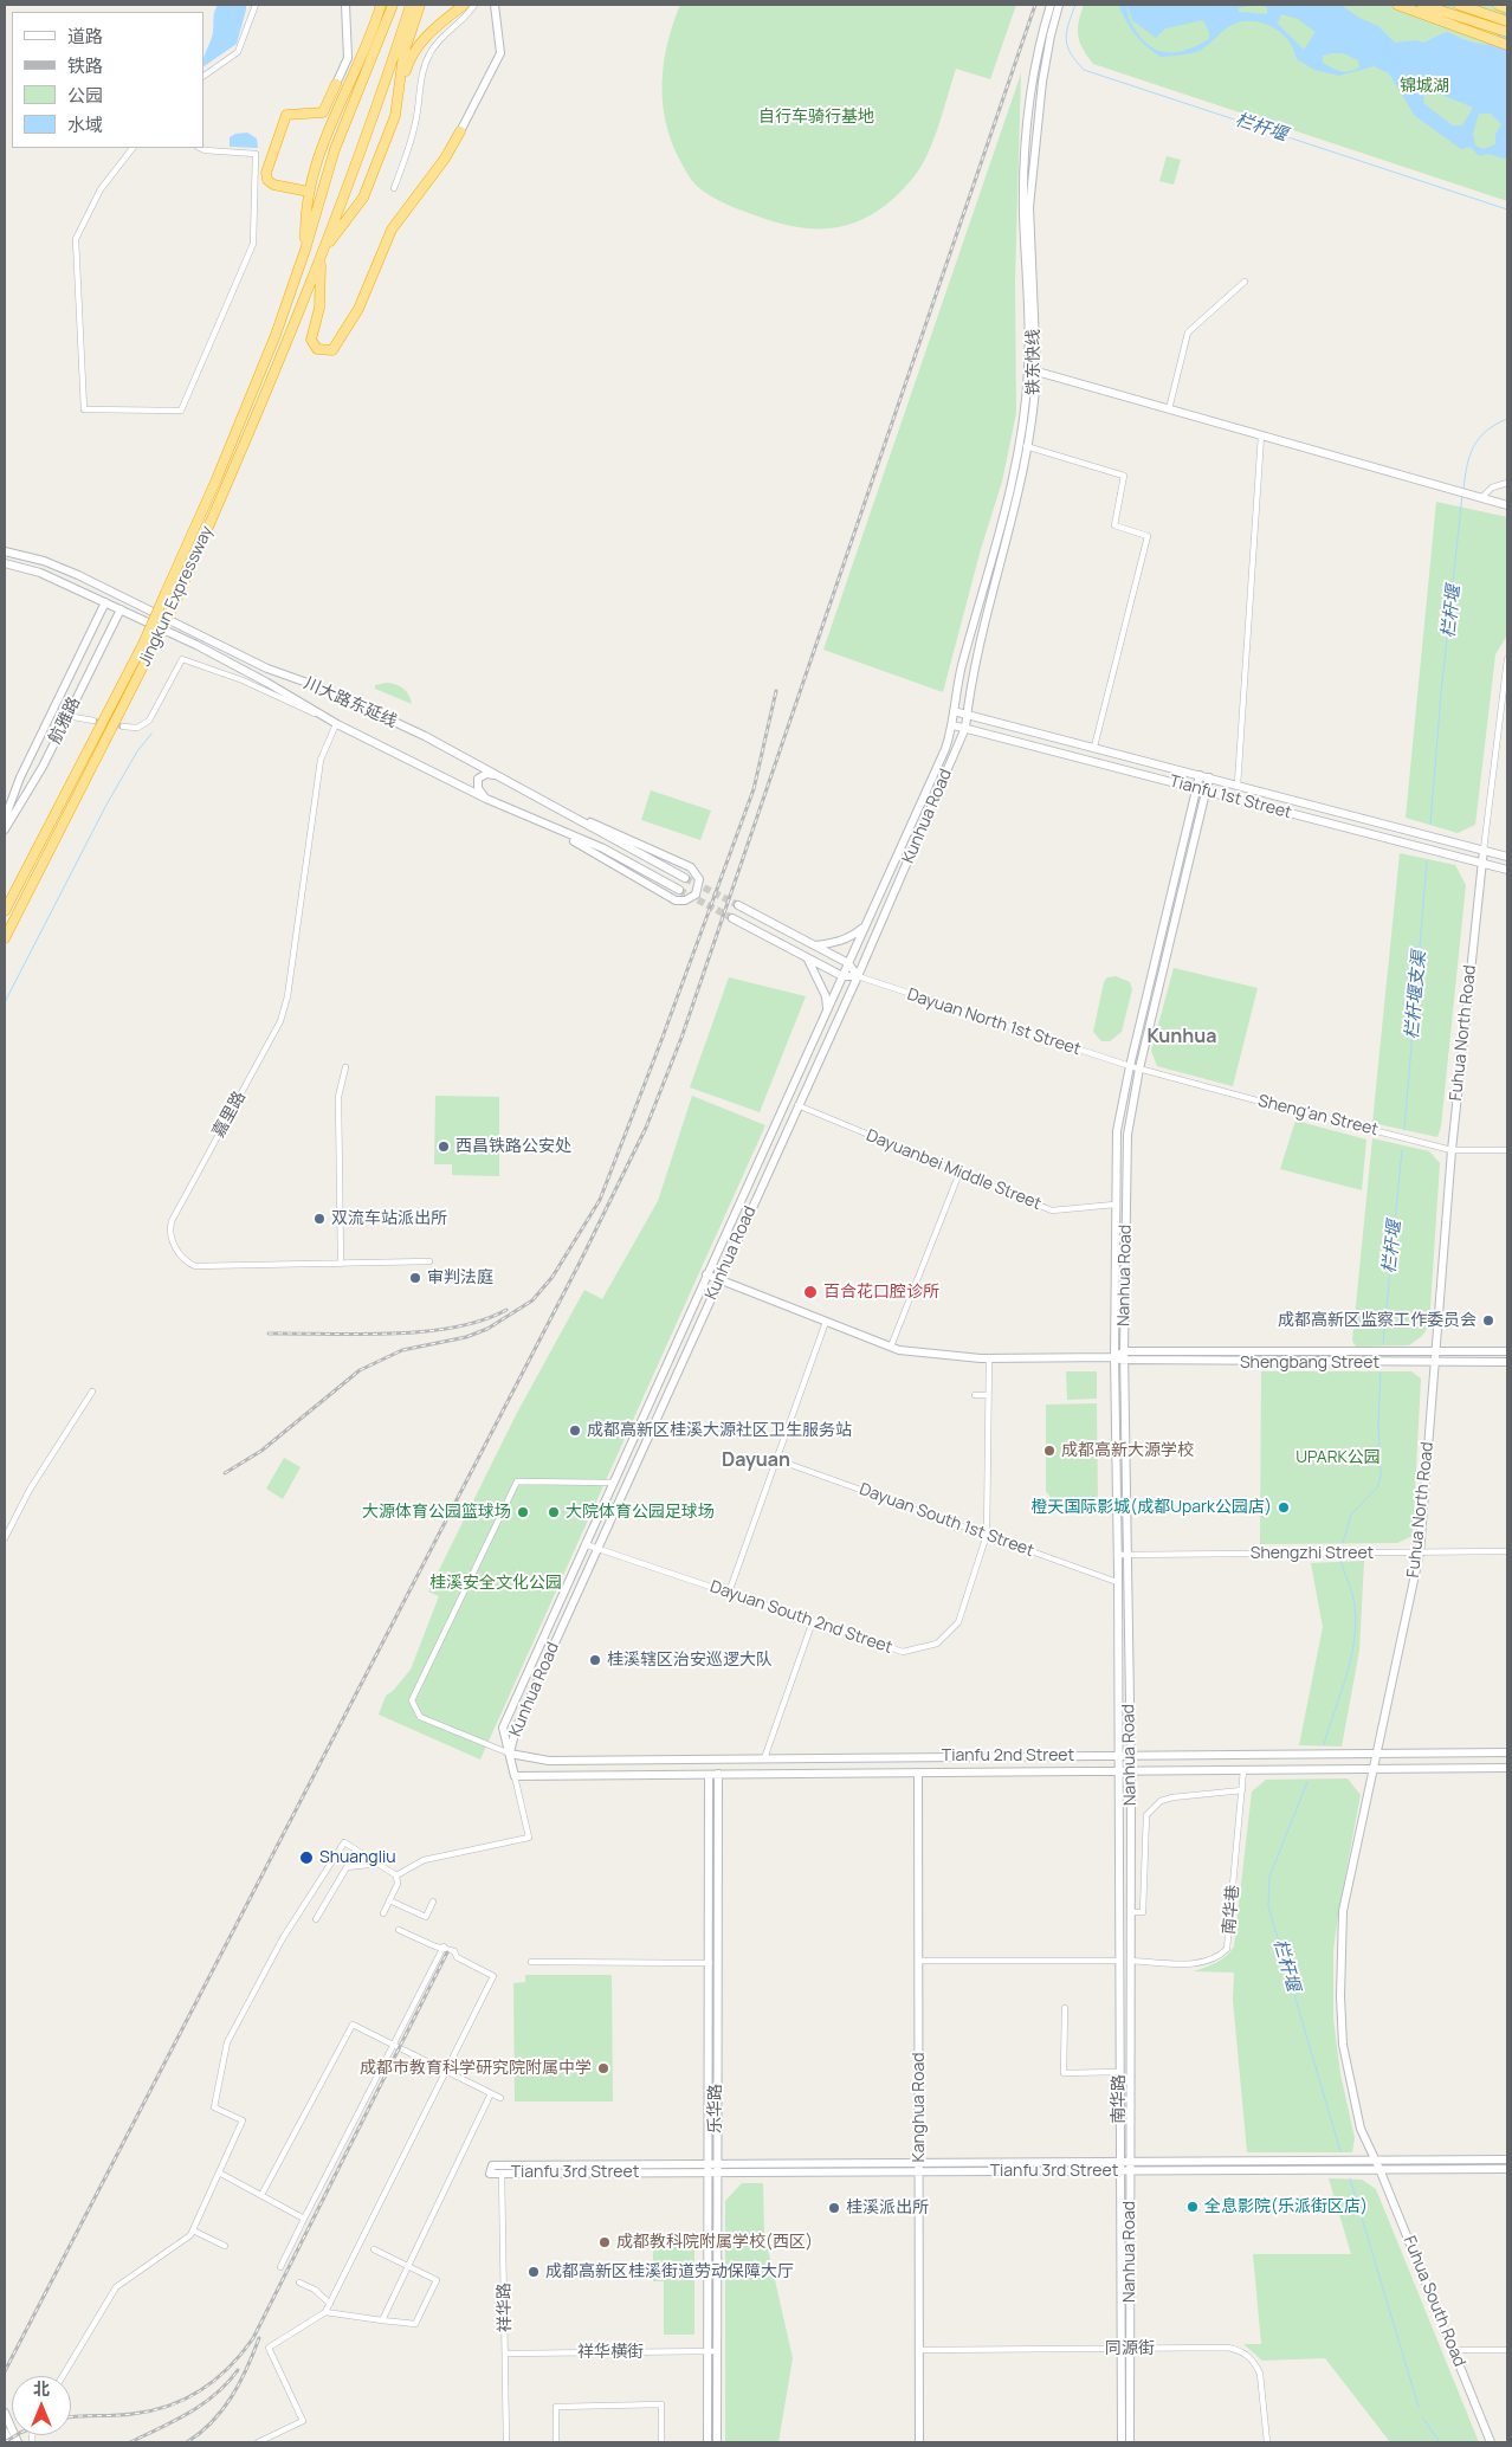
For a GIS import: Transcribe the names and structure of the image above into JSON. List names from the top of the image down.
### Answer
{
  "streets": {
    "highway": ["Jingkun Expressway"],
    "main road": [
      "铁东快线",
      "川大路东延线",
      "航雅路",
      "Tianfu 1st Street",
      "Kunhua Road",
      "Fuhua North Road",
      "Nanhua Road",
      "Shengbang Street",
      "Tianfu 2nd Street",
      "南华路",
      "Kanghua Road",
      "乐华路",
      "Tianfu 3rd Street",
      "Fuhua South Road"
    ],
    "street": [
      "Dayuan North 1st Street",
      "嘉里路",
      "Sheng'an Street",
      "Dayuanbei Middle Street",
      "Dayuan South 1st Street",
      "Shengzhi Street",
      "Dayuan South 2nd Street",
      "南华巷",
      "祥华路",
      "同源街",
      "祥华横街"
    ]
  },
  "crossings": [
    ["铁东快线", "Tianfu 1st Street"],
    ["铁东快线", "Kunhua Road"],
    ["川大路东延线", "航雅路"],
    ["川大路东延线", "嘉里路"],
    ["Tianfu 1st Street", "Kunhua Road"],
    ["Tianfu 1st Street", "Fuhua North Road"],
    ["Tianfu 1st Street", "Nanhua Road"],
    ["Kunhua Road", "Dayuan North 1st Street"],
    ["Kunhua Road", "Dayuanbei Middle Street"],
    ["Kunhua Road", "Dayuan South 2nd Street"],
    ["Kunhua Road", "Tianfu 2nd Street"],
    ["Dayuan North 1st Street", "Sheng'an Street"],
    ["Dayuan North 1st Street", "Nanhua Road"],
    ["Fuhua North Road", "Sheng'an Street"],
    ["Fuhua North Road", "Shengbang Street"],
    ["Fuhua North Road", "Shengzhi Street"],
    ["Fuhua North Road", "Tianfu 2nd Street"],
    ["Fuhua North Road", "Tianfu 3rd Street"],
    ["Fuhua North Road", "Fuhua South Road"],
    ["Sheng'an Street", "Nanhua Road"],
    ["Dayuanbei Middle Street", "Nanhua Road"],
    ["Nanhua Road", "Shengbang Street"],
    ["Nanhua Road", "Dayuan South 1st Street"],
    ["Nanhua Road", "Shengzhi Street"],
    ["Nanhua Road", "Tianfu 2nd Street"],
    ["Nanhua Road", "南华巷"],
    ["Nanhua Road", "南华路"],
    ["Nanhua Road", "Tianfu 3rd Street"],
    ["Nanhua Road", "同源街"],
    ["Dayuan South 1st Street", "Dayuan South 2nd Street"],
    ["Tianfu 2nd Street", "南华巷"],
    ["Tianfu 2nd Street", "南华路"],
    ["Tianfu 2nd Street", "Kanghua Road"],
    ["Tianfu 2nd Street", "乐华路"],
    ["南华路", "Tianfu 3rd Street"],
    ["南华路", "同源街"],
    ["Kanghua Road", "Tianfu 3rd Street"],
    ["Kanghua Road", "同源街"],
    ["乐华路", "Tianfu 3rd Street"],
    ["乐华路", "祥华横街"],
    ["Tianfu 3rd Street", "Fuhua South Road"],
    ["Tianfu 3rd Street", "祥华路"],
    ["祥华路", "祥华横街"]
  ],
  "districts": ["Kunhua", "Dayuan"],
  "water": ["栏杆堰", "栏杆堰支渠"],
  "parks": [
    "锦城湖",
    "自行车骑行基地",
    "UPARK公园",
    "桂溪安全文化公园"
  ],
  "places": [
    "西昌铁路公安处",
    "双流车站派出所",
    "审判法庭",
    "百合花口腔诊所",
    "成都高新区监察工作委员会",
    "成都高新区桂溪大源社区卫生服务站",
    "成都高新大源学校",
    "橙天国际影城(成都Upark公园店)",
    "大源体育公园篮球场",
    "大院体育公园足球场",
    "桂溪辖区治安巡逻大队",
    "Shuangliu",
    "成都市教育科学研究院附属中学",
    "全息影院(乐派街区店)",
    "桂溪派出所",
    "成都教科院附属学校(西区)",
    "成都高新区桂溪街道劳动保障大厅"
  ],
  "legend": [
    "道路",
    "铁路",
    "公园",
    "水域"
  ],
  "north": "top"
}
